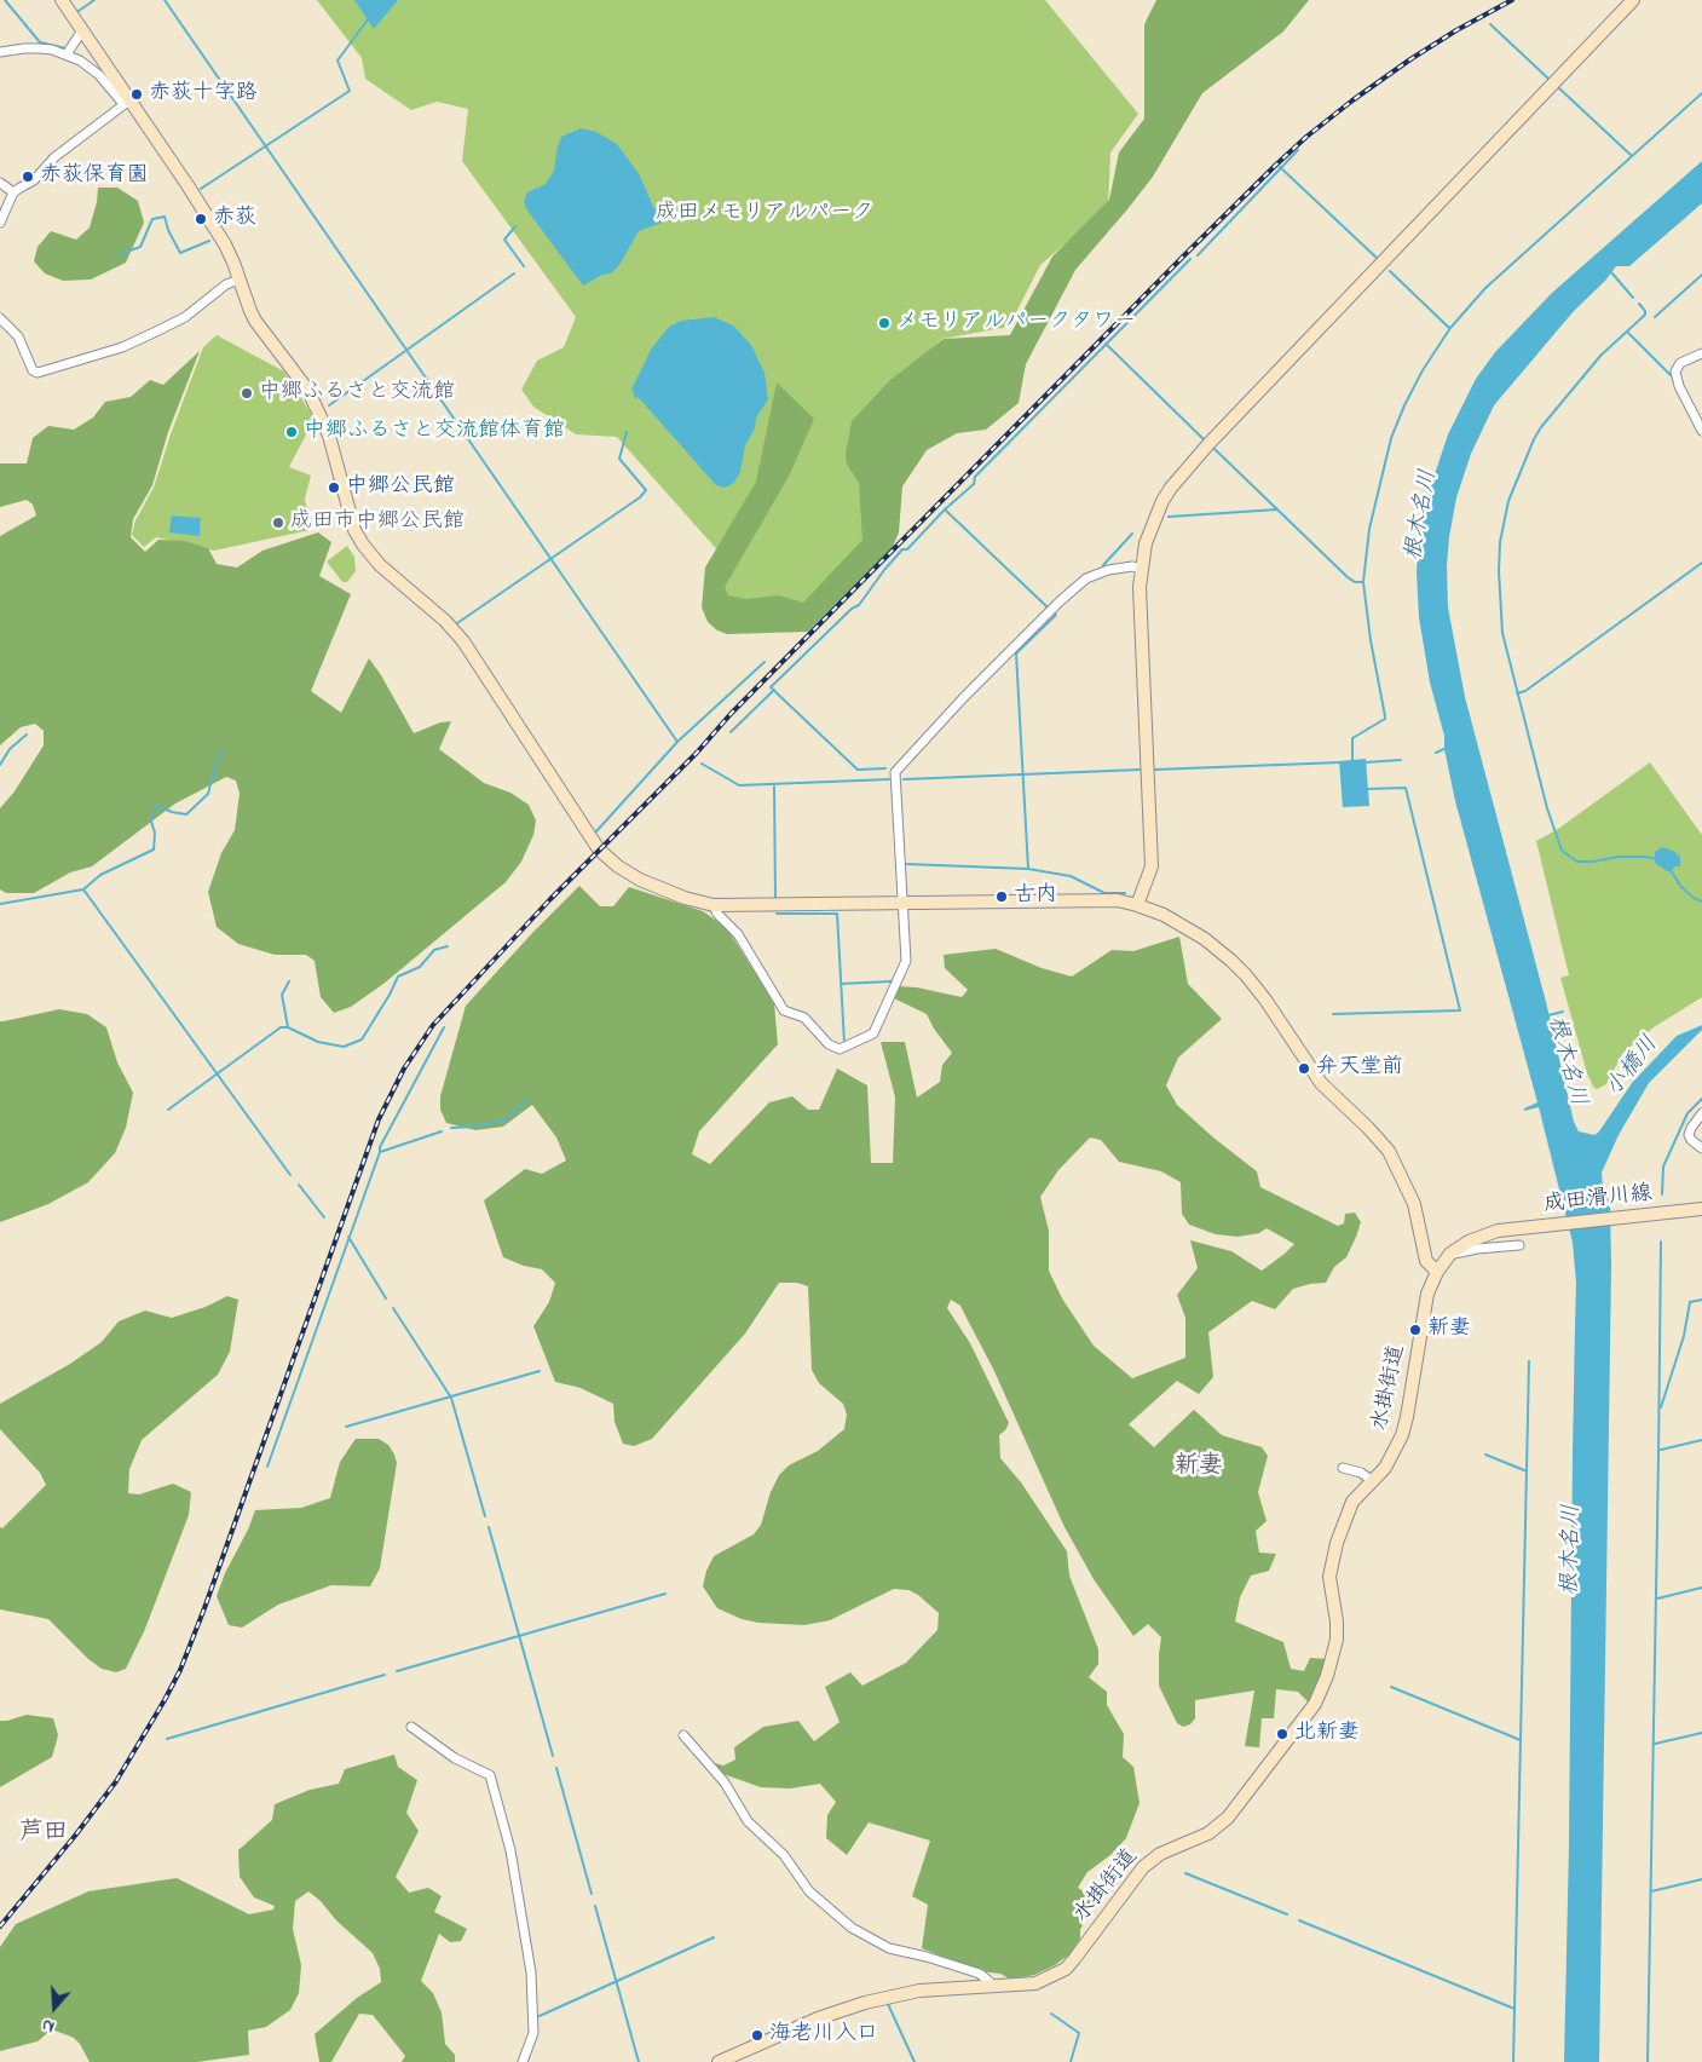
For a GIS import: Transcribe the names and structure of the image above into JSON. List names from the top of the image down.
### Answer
{
  "streets": {
    "street": ["成田滑川線", "水掛街道"]
  },
  "crossings": [
    ["成田滑川線", "水掛街道"]
  ],
  "districts": ["新妻", "芦田"],
  "water": ["根木名川", "小橋川"],
  "parks": ["成田メモリアルパーク"],
  "places": [
    "赤荻十字路",
    "赤荻保育園",
    "赤荻",
    "メモリアルパークタワー",
    "中郷ふるさと交流館",
    "中郷ふるさと交流館体育館",
    "中郷公民館",
    "成田市中郷公民館",
    "古内",
    "弁天堂前",
    "新妻",
    "北新妻",
    "海老川入口"
  ],
  "north": "bottom"
}
